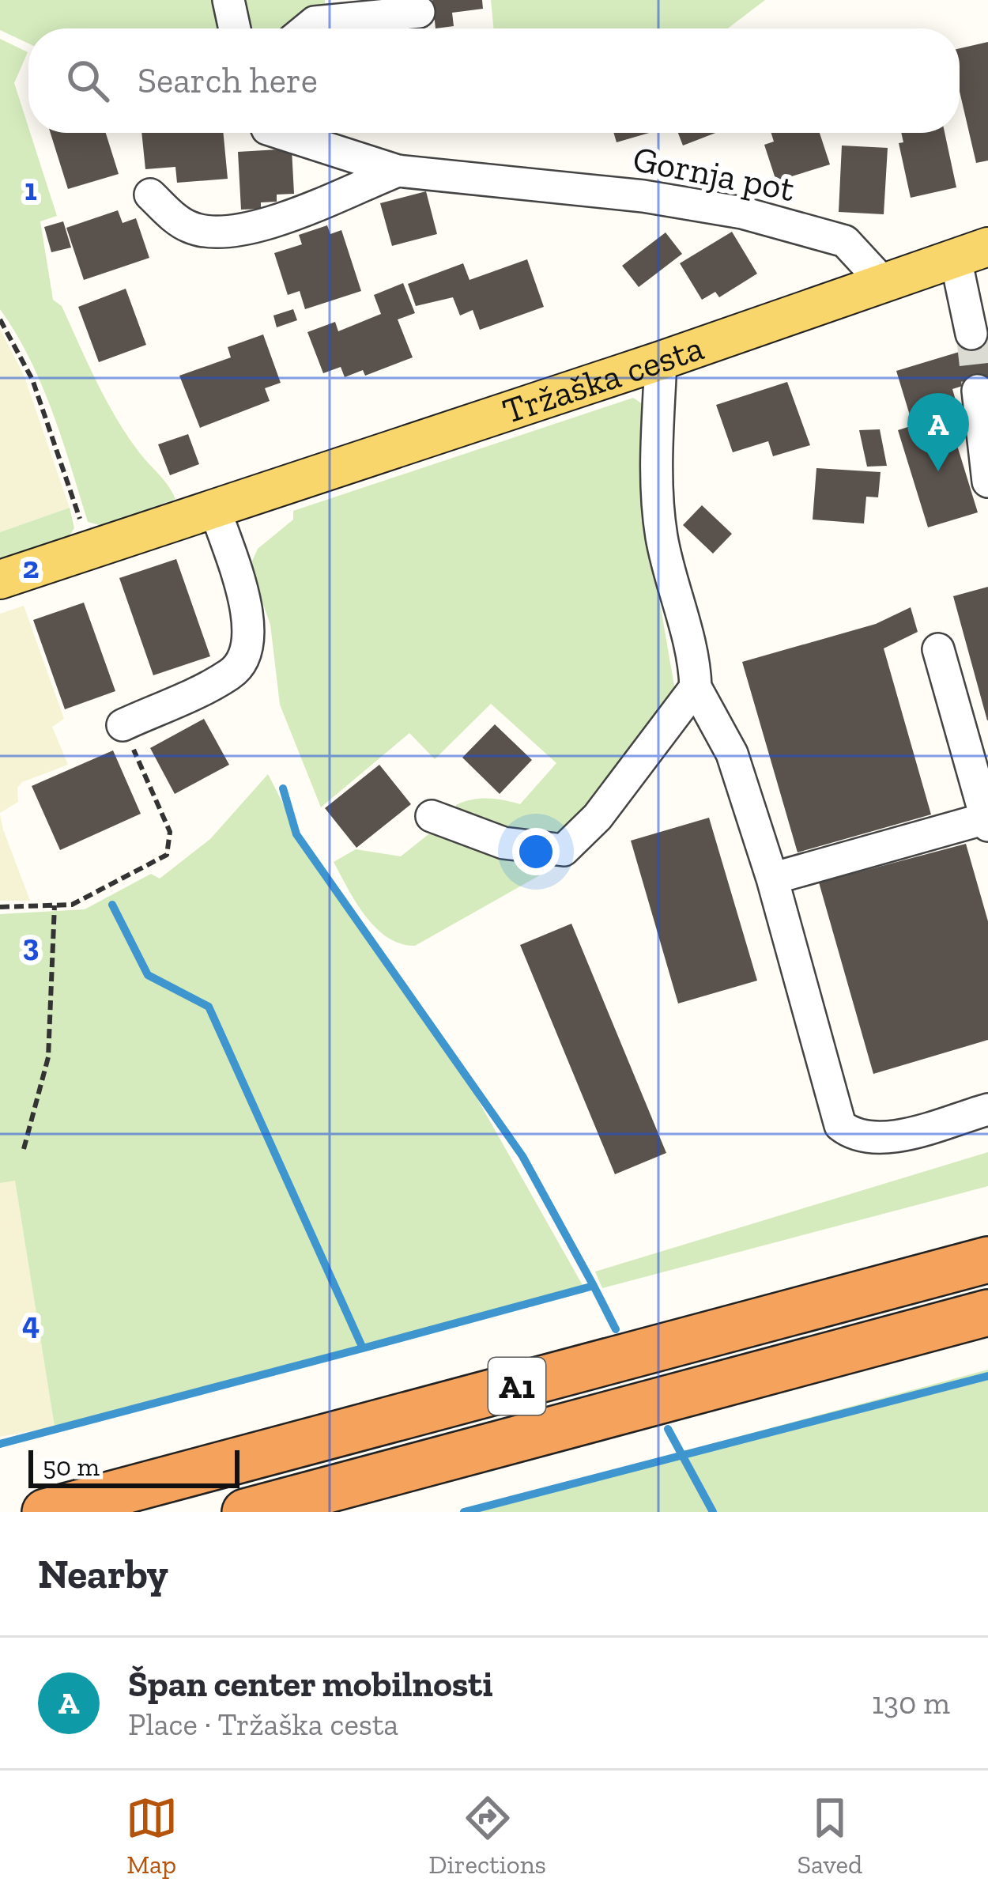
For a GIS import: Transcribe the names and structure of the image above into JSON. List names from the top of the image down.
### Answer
{
  "streets": {
    "highway": ["A1"],
    "main road": ["Tržaška cesta"],
    "street": ["Gornja pot"]
  },
  "crossings": [
    ["Gornja pot", "Tržaška cesta"]
  ],
  "scale_bar": "50 m",
  "page": {
    "search": "Search here",
    "pins": "A",
    "scale": "50 m",
    "heading": "Nearby",
    "list": [
      {
        "mark": "A",
        "name": "Špan center mobilnosti",
        "note": "Place · Tržaška cesta",
        "value": "130 m"
      }
    ],
    "nav": ["Map", "Directions", "Saved"]
  },
  "grid": {
    "rows": [
      "1",
      "2",
      "3",
      "4"
    ]
  }
}
